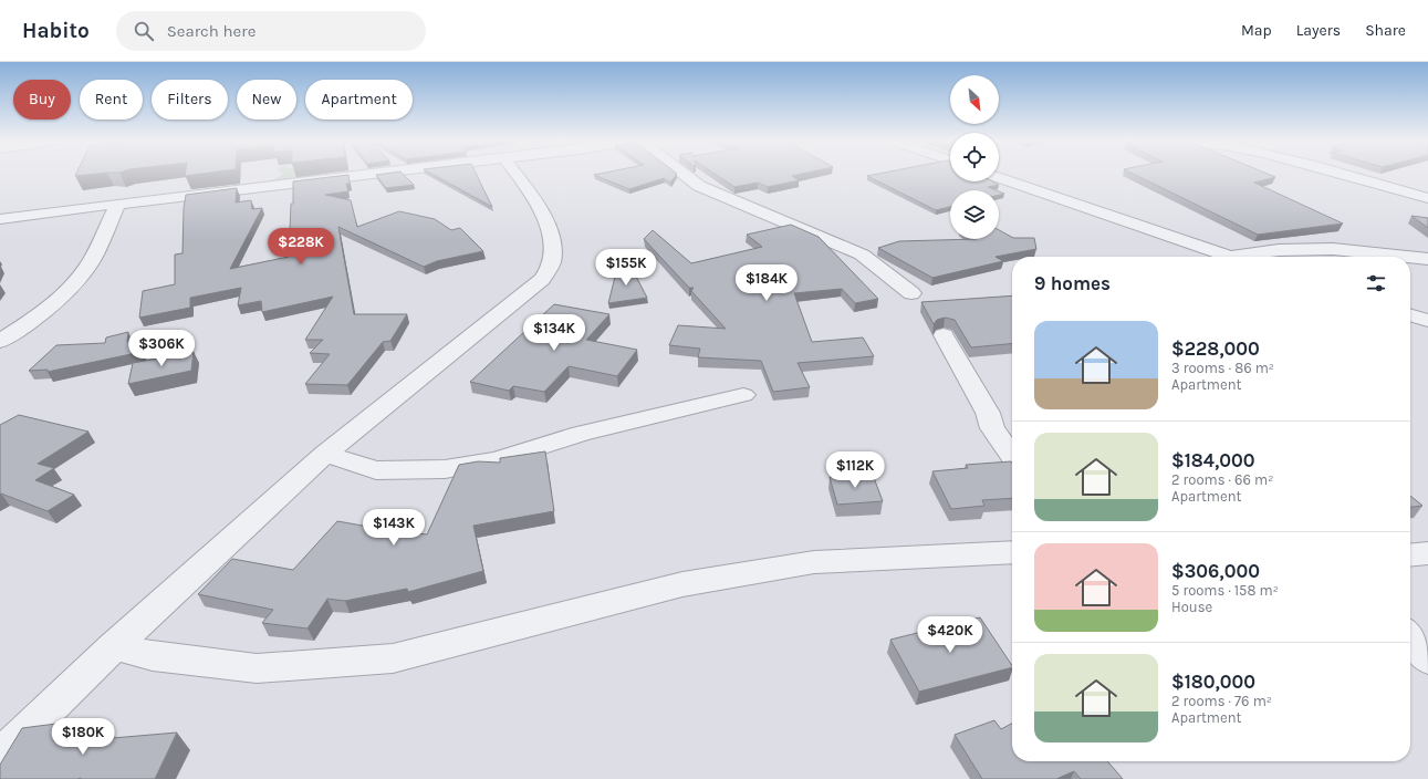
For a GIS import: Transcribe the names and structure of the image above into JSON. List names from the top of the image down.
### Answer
{
  "north": "bottom right",
  "page": {
    "header": "Habito",
    "search": "Search here",
    "nav": ["Map", "Layers", "Share"],
    "chip": [
      "Buy",
      "Rent",
      "Filters",
      "New",
      "Apartment"
    ],
    "price": [
      "$228K",
      "$155K",
      "$184K",
      "$134K",
      "$306K",
      "$112K",
      "$143K",
      "$420K",
      "$180K"
    ],
    "heading": "9 homes",
    "list": [
      {
        "name": "$228,000",
        "note": "3 rooms · 86 m² · Apartment"
      },
      {
        "name": "$184,000",
        "note": "2 rooms · 66 m² · Apartment"
      },
      {
        "name": "$306,000",
        "note": "5 rooms · 158 m² · House"
      },
      {
        "name": "$180,000",
        "note": "2 rooms · 76 m² · Apartment"
      }
    ]
  }
}
